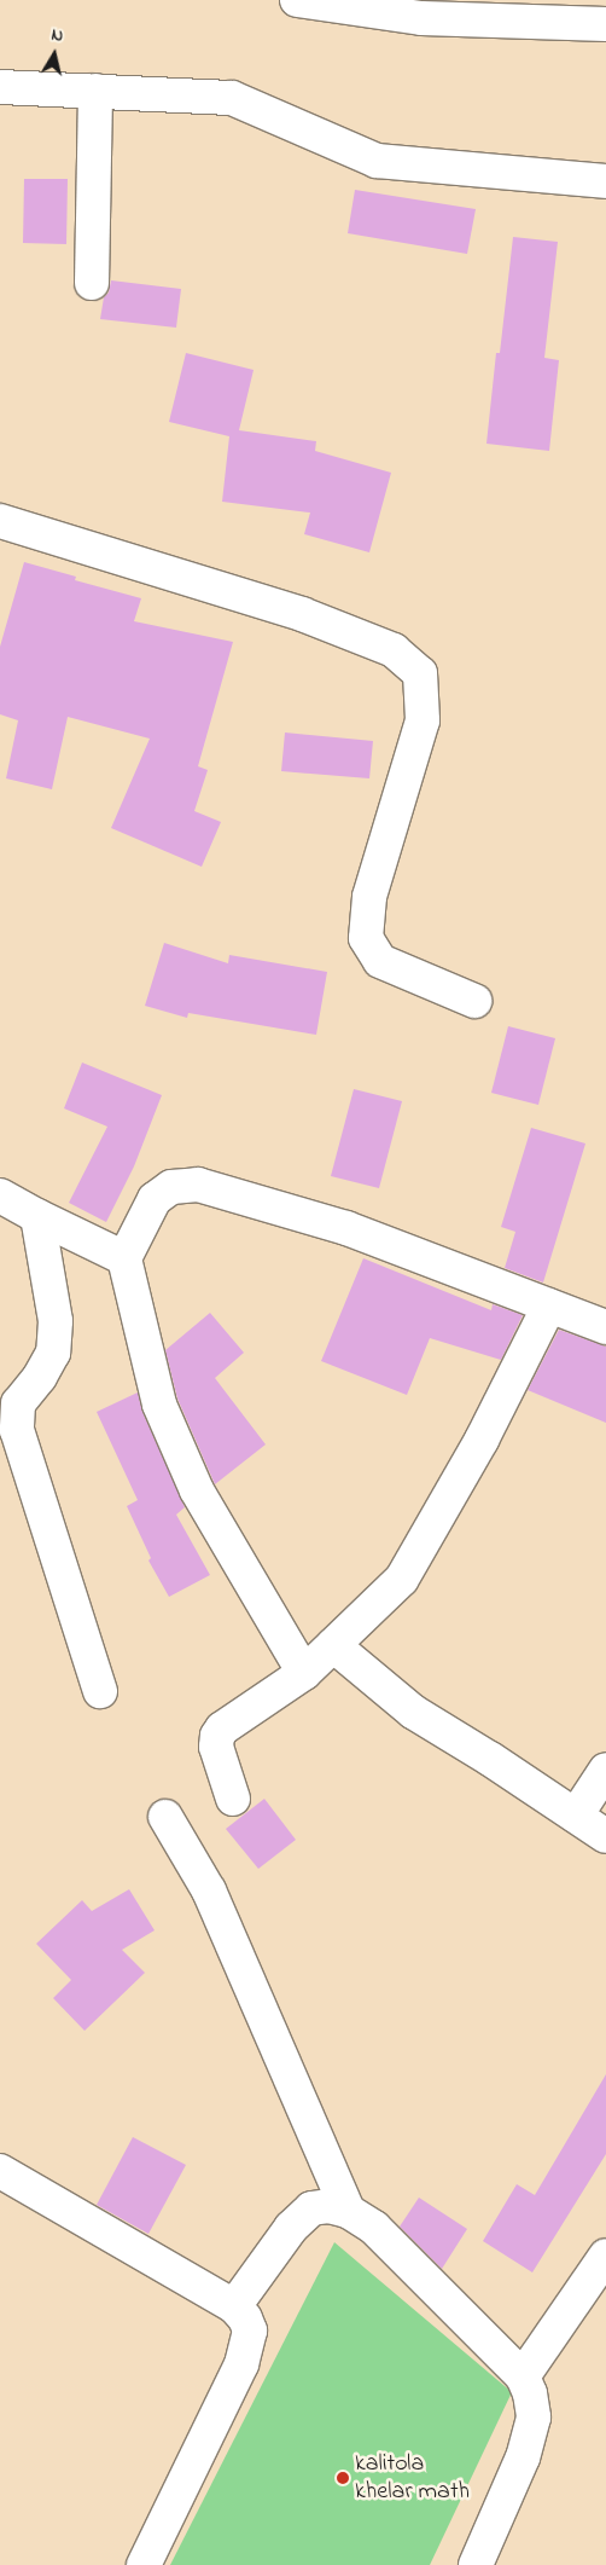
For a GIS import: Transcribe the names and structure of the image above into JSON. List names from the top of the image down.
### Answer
{
  "places": ["kalitola khelar math"],
  "north": "top"
}
